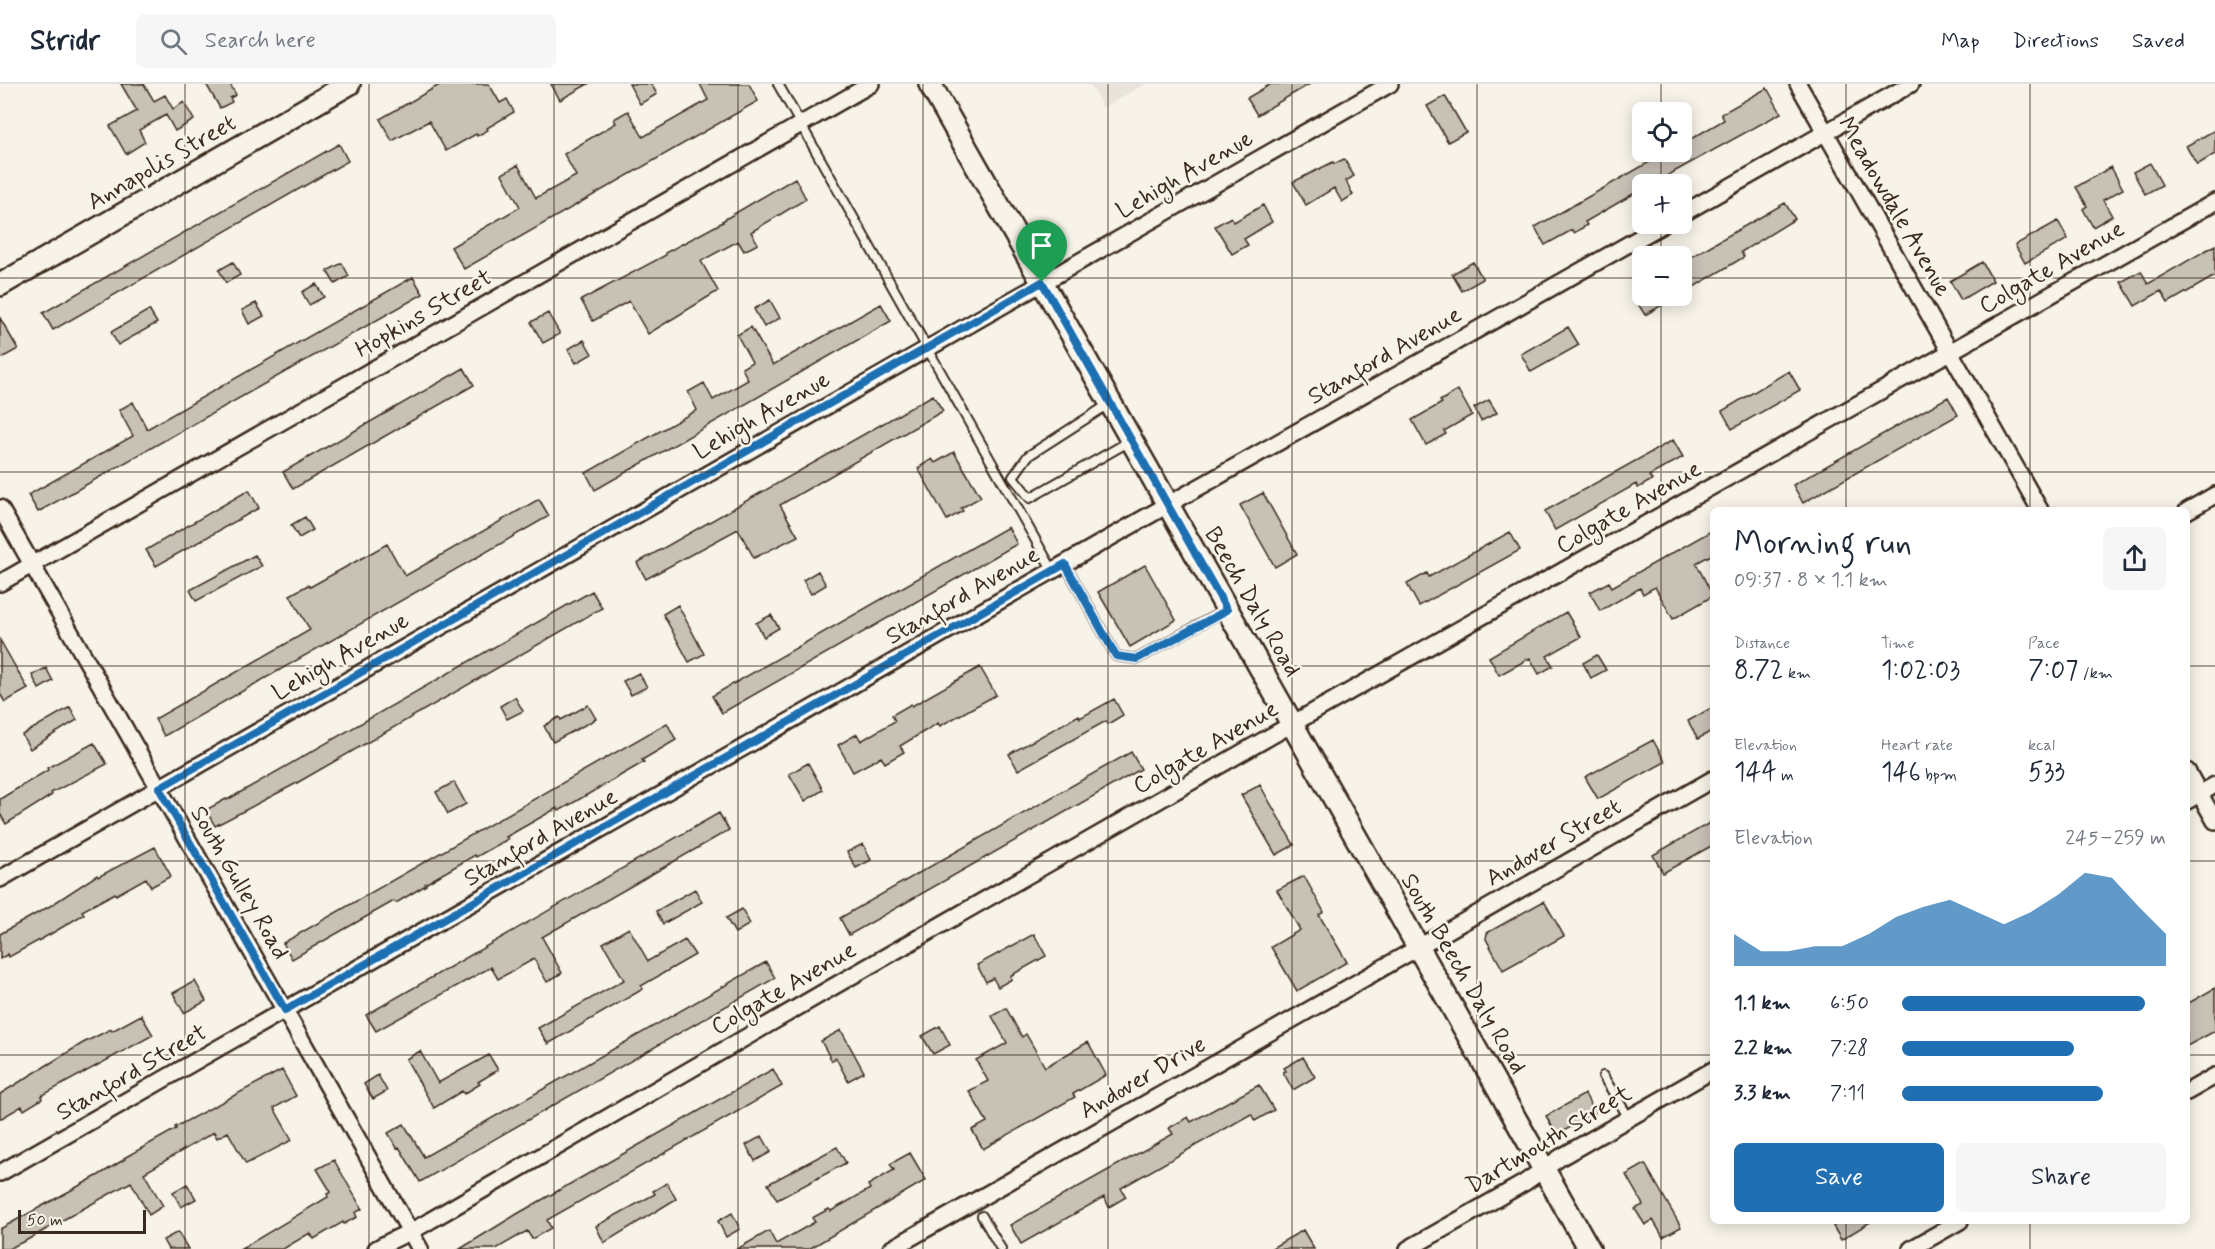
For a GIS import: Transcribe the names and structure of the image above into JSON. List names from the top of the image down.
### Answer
{
  "streets": {
    "main road": ["Annapolis Street", "Beech Daly Road", "South Beech Daly Road"],
    "street": [
      "Lehigh Avenue",
      "Meadowdale Avenue",
      "Colgate Avenue",
      "Hopkins Street",
      "Stanford Avenue",
      "Andover Street",
      "South Gulley Road",
      "Stanford Street",
      "Andover Drive",
      "Dartmouth Street"
    ]
  },
  "crossings": [
    ["Lehigh Avenue", "South Gulley Road"],
    ["Meadowdale Avenue", "Colgate Avenue"],
    ["Colgate Avenue", "Beech Daly Road"],
    ["Colgate Avenue", "South Gulley Road"],
    ["Colgate Avenue", "South Beech Daly Road"],
    ["Hopkins Street", "South Gulley Road"],
    ["Stanford Avenue", "Beech Daly Road"],
    ["Stanford Avenue", "South Gulley Road"],
    ["Stanford Avenue", "Stanford Street"],
    ["Beech Daly Road", "South Beech Daly Road"],
    ["Andover Street", "South Beech Daly Road"],
    ["Andover Street", "Andover Drive"],
    ["South Gulley Road", "Stanford Street"],
    ["South Beech Daly Road", "Andover Drive"],
    ["South Beech Daly Road", "Dartmouth Street"]
  ],
  "scale_bar": "50 m",
  "page": {
    "header": "Stridr",
    "search": "Search here",
    "nav": ["Map", "Directions", "Saved"],
    "map_buttons": ["+", "−"],
    "heading": ["Morning run", "09:37 · 8 × 1.1 km"],
    "stats": [
      ["Distance", "8.72 km"],
      ["Time", "1:02:03"],
      ["Pace", "7:07 /km"],
      ["Elevation", "144 m"],
      ["Heart rate", "146 bpm"],
      ["kcal", "533"]
    ],
    "chart": ["Elevation", "245–259 m"],
    "list": [
      {
        "name": "1.1 km",
        "note": "6:50"
      },
      {
        "name": "2.2 km",
        "note": "7:28"
      },
      {
        "name": "3.3 km",
        "note": "7:11"
      }
    ],
    "buttons": ["Save", "Share"],
    "scale": "50 m"
  }
}
